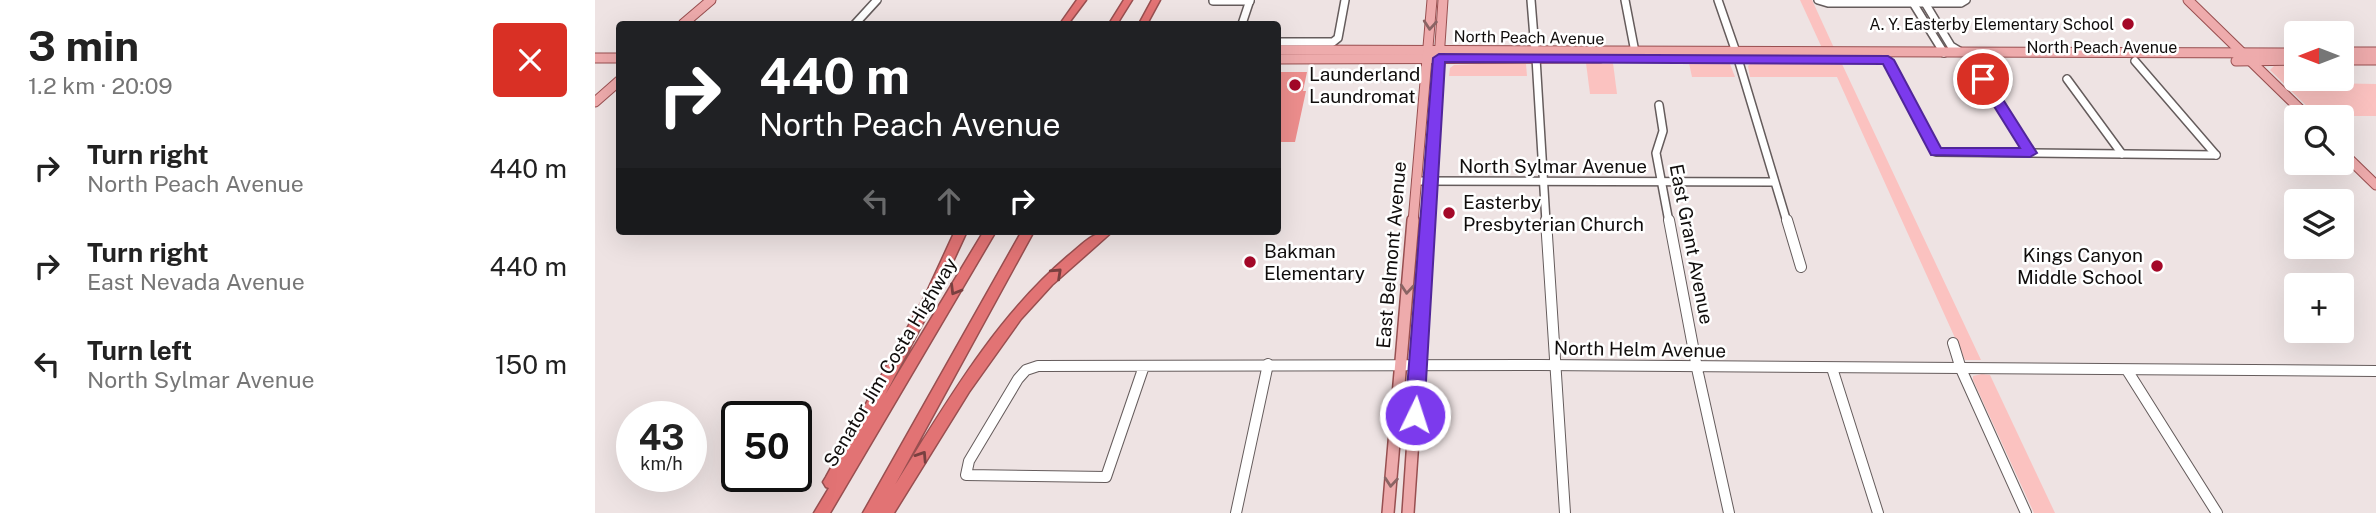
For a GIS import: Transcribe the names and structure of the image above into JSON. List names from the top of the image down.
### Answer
{
  "streets": {
    "highway": ["Senator Jim Costa Highway"],
    "main road": ["North Peach Avenue", "East Belmont Avenue"],
    "street": ["North Sylmar Avenue", "East Grant Avenue", "North Helm Avenue"]
  },
  "crossings": [
    ["North Peach Avenue", "East Belmont Avenue"],
    ["North Sylmar Avenue", "East Grant Avenue"],
    ["North Sylmar Avenue", "East Belmont Avenue"],
    ["East Grant Avenue", "North Helm Avenue"],
    ["East Belmont Avenue", "North Helm Avenue"]
  ],
  "places": [
    "A. Y. Easterby Elementary School",
    "Launderland Laundromat",
    "Easterby Presbyterian Church",
    "Bakman Elementary",
    "Kings Canyon Middle School"
  ],
  "north": "left",
  "page": {
    "heading": ["3 min", "1.2 km · 20:09"],
    "map_buttons": "+",
    "turn": ["440 m", "North Peach Avenue"],
    "list": [
      {
        "name": "Turn right",
        "note": "North Peach Avenue",
        "value": "440 m"
      },
      {
        "name": "Turn right",
        "note": "East Nevada Avenue",
        "value": "440 m"
      },
      {
        "name": "Turn left",
        "note": "North Sylmar Avenue",
        "value": "150 m"
      }
    ],
    "speed": "43 km/h",
    "limit": "50"
  }
}
